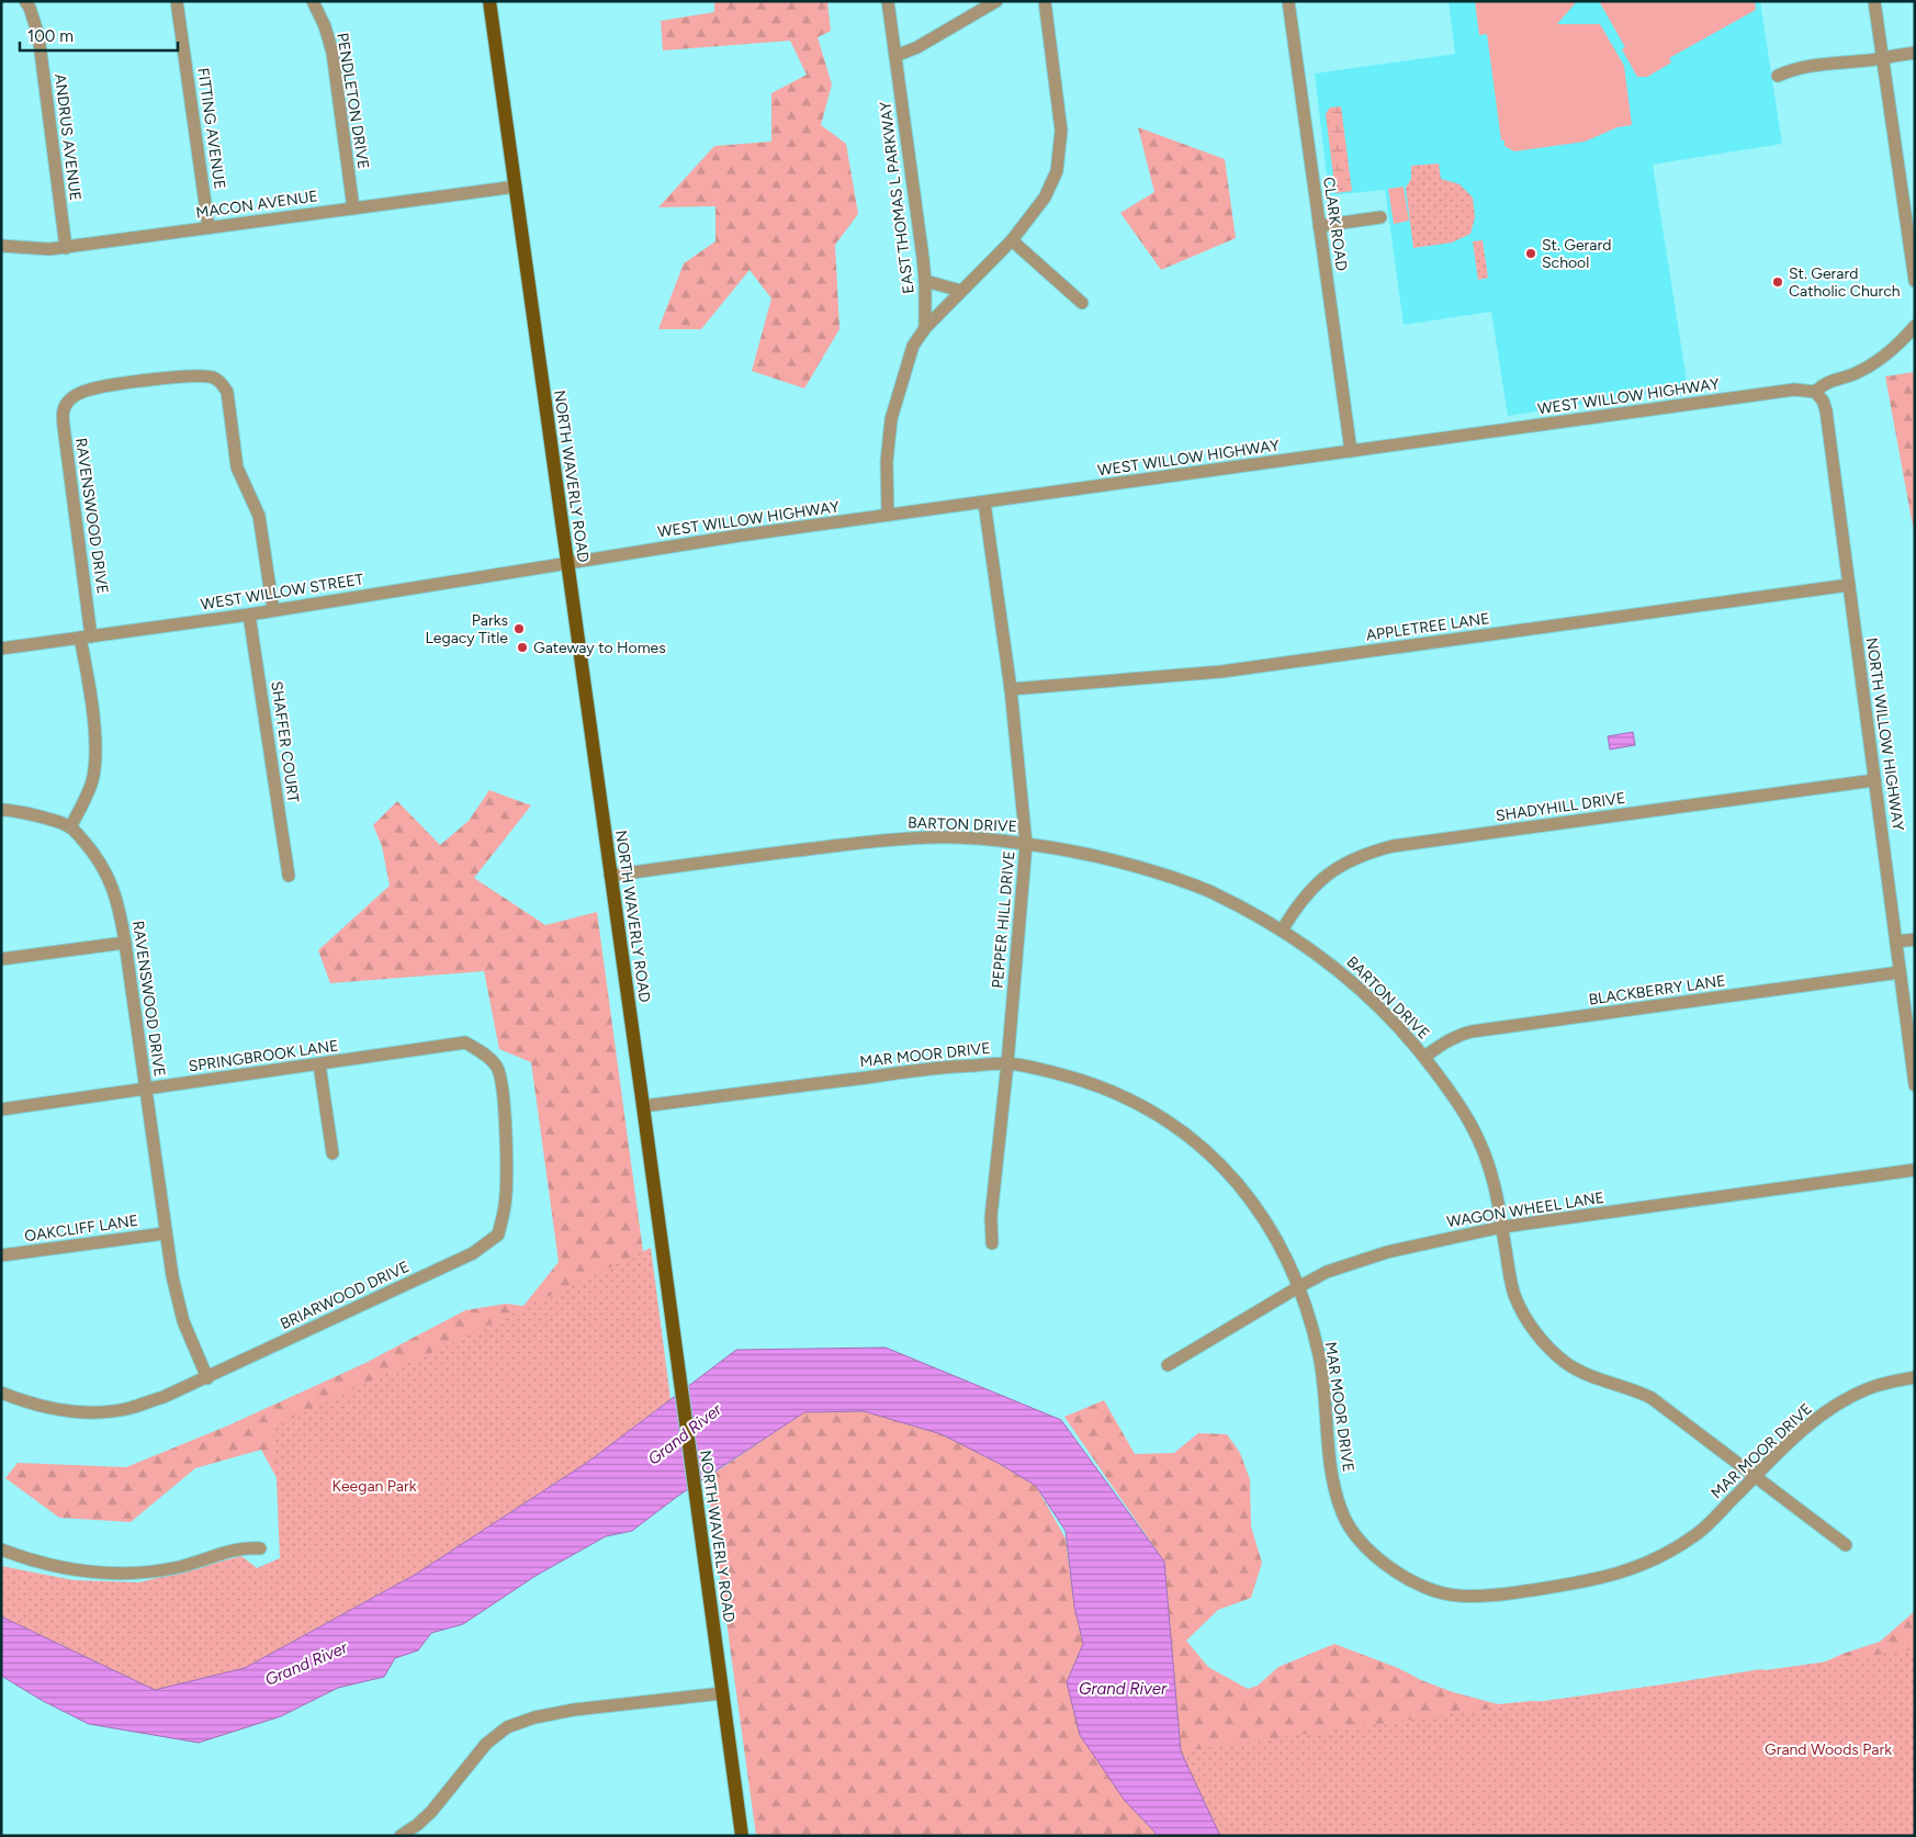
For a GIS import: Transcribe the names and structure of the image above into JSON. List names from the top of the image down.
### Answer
{
  "streets": {
    "main road": ["NORTH WAVERLY ROAD"],
    "street": [
      "PENDLETON DRIVE",
      "FITTING AVENUE",
      "ANDRUS AVENUE",
      "EAST THOMAS L PARKWAY",
      "MACON AVENUE",
      "CLARK ROAD",
      "WEST WILLOW HIGHWAY",
      "RAVENSWOOD DRIVE",
      "WEST WILLOW STREET",
      "APPLETREE LANE",
      "NORTH WILLOW HIGHWAY",
      "SHAFFER COURT",
      "SHADYHILL DRIVE",
      "BARTON DRIVE",
      "PEPPER HILL DRIVE",
      "BLACKBERRY LANE",
      "MAR MOOR DRIVE",
      "SPRINGBROOK LANE",
      "WAGON WHEEL LANE",
      "OAKCLIFF LANE",
      "BRIARWOOD DRIVE"
    ]
  },
  "crossings": [
    ["PENDLETON DRIVE", "MACON AVENUE"],
    ["FITTING AVENUE", "MACON AVENUE"],
    ["ANDRUS AVENUE", "MACON AVENUE"],
    ["MACON AVENUE", "NORTH WAVERLY ROAD"],
    ["CLARK ROAD", "WEST WILLOW HIGHWAY"],
    ["WEST WILLOW HIGHWAY", "NORTH WAVERLY ROAD"],
    ["WEST WILLOW HIGHWAY", "WEST WILLOW STREET"],
    ["WEST WILLOW HIGHWAY", "NORTH WILLOW HIGHWAY"],
    ["WEST WILLOW HIGHWAY", "PEPPER HILL DRIVE"],
    ["NORTH WAVERLY ROAD", "WEST WILLOW STREET"],
    ["NORTH WAVERLY ROAD", "BARTON DRIVE"],
    ["NORTH WAVERLY ROAD", "MAR MOOR DRIVE"],
    ["RAVENSWOOD DRIVE", "WEST WILLOW STREET"],
    ["RAVENSWOOD DRIVE", "SPRINGBROOK LANE"],
    ["RAVENSWOOD DRIVE", "OAKCLIFF LANE"],
    ["RAVENSWOOD DRIVE", "BRIARWOOD DRIVE"],
    ["WEST WILLOW STREET", "SHAFFER COURT"],
    ["APPLETREE LANE", "NORTH WILLOW HIGHWAY"],
    ["APPLETREE LANE", "PEPPER HILL DRIVE"],
    ["NORTH WILLOW HIGHWAY", "SHADYHILL DRIVE"],
    ["NORTH WILLOW HIGHWAY", "BLACKBERRY LANE"],
    ["SHADYHILL DRIVE", "BARTON DRIVE"],
    ["BARTON DRIVE", "PEPPER HILL DRIVE"],
    ["BARTON DRIVE", "BLACKBERRY LANE"],
    ["BARTON DRIVE", "MAR MOOR DRIVE"],
    ["BARTON DRIVE", "WAGON WHEEL LANE"],
    ["PEPPER HILL DRIVE", "MAR MOOR DRIVE"],
    ["MAR MOOR DRIVE", "WAGON WHEEL LANE"],
    ["SPRINGBROOK LANE", "BRIARWOOD DRIVE"]
  ],
  "water": ["Grand River"],
  "parks": ["Keegan Park", "Grand Woods Park"],
  "places": [
    "St. Gerard School",
    "St. Gerard Catholic Church",
    "Parks Legacy Title",
    "Gateway to Homes"
  ],
  "scale_bar": "100 m"
}
